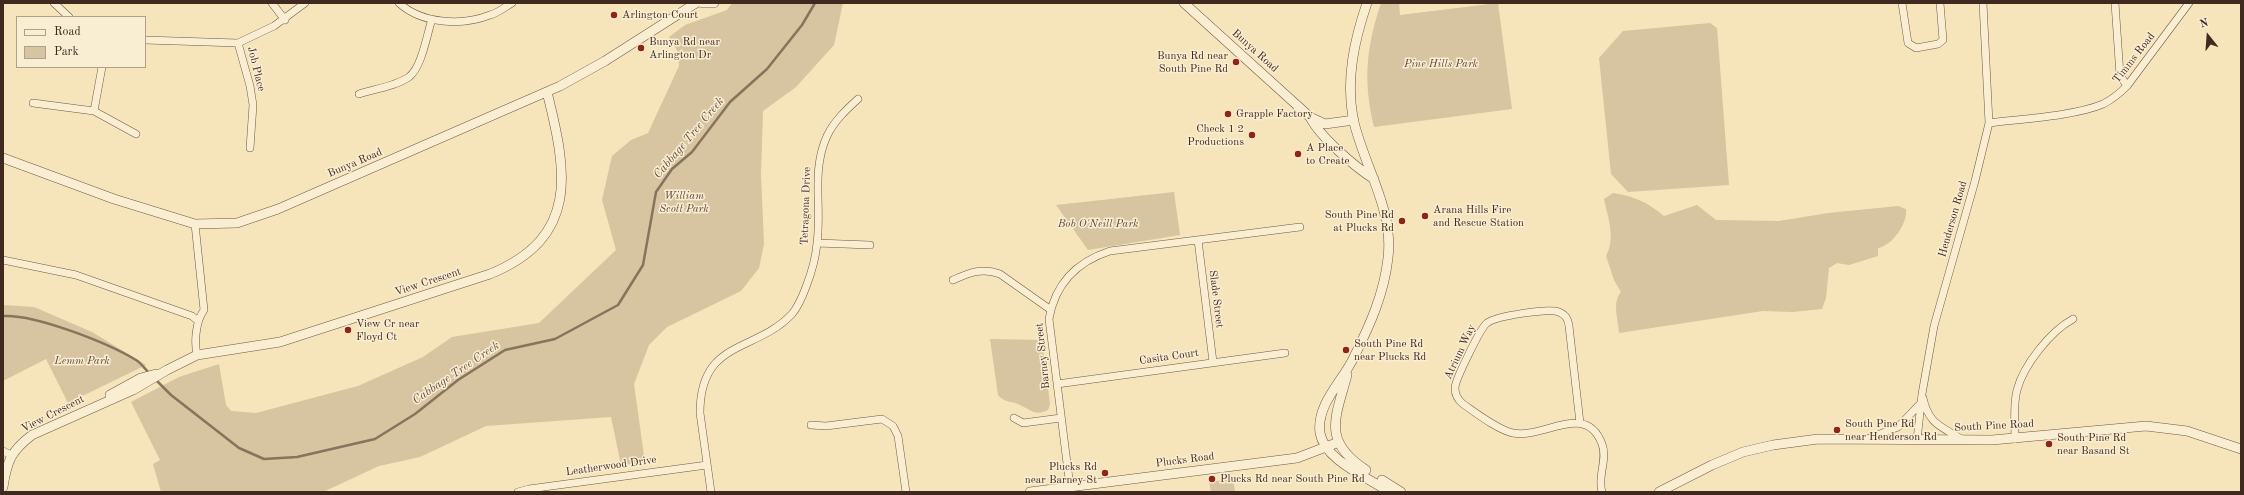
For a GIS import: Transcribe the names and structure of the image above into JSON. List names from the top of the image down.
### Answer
{
  "streets": {
    "street": [
      "Bunya Road",
      "Timms Road",
      "Job Place",
      "Tetragona Drive",
      "Henderson Road",
      "View Crescent",
      "Slade Street",
      "Atrium Way",
      "Barney Street",
      "Casita Court",
      "South Pine Road",
      "Plucks Road",
      "Leatherwood Drive"
    ]
  },
  "crossings": [
    ["Bunya Road", "View Crescent"],
    ["Timms Road", "Henderson Road"],
    ["Tetragona Drive", "Leatherwood Drive"],
    ["Henderson Road", "South Pine Road"],
    ["Slade Street", "Barney Street"],
    ["Slade Street", "Casita Court"],
    ["Barney Street", "Casita Court"],
    ["Barney Street", "Plucks Road"]
  ],
  "water": ["Cabbage Tree Creek"],
  "parks": [
    "Pine Hills Park",
    "William Scott Park",
    "Bob O'Neill Park",
    "Lemm Park"
  ],
  "places": [
    "Arlington Court",
    "Bunya Rd near Arlington Dr",
    "Bunya Rd near South Pine Rd",
    "Grapple Factory",
    "Check 1 2 Productions",
    "A Place to Create",
    "Arana Hills Fire and Rescue Station",
    "South Pine Rd at Plucks Rd",
    "View Cr near Floyd Ct",
    "South Pine Rd near Plucks Rd",
    "South Pine Rd near Henderson Rd",
    "South Pine Rd near Basand St",
    "Plucks Rd near Barney St",
    "Plucks Rd near South Pine Rd"
  ],
  "legend": ["Road", "Park"],
  "north": "top"
}
